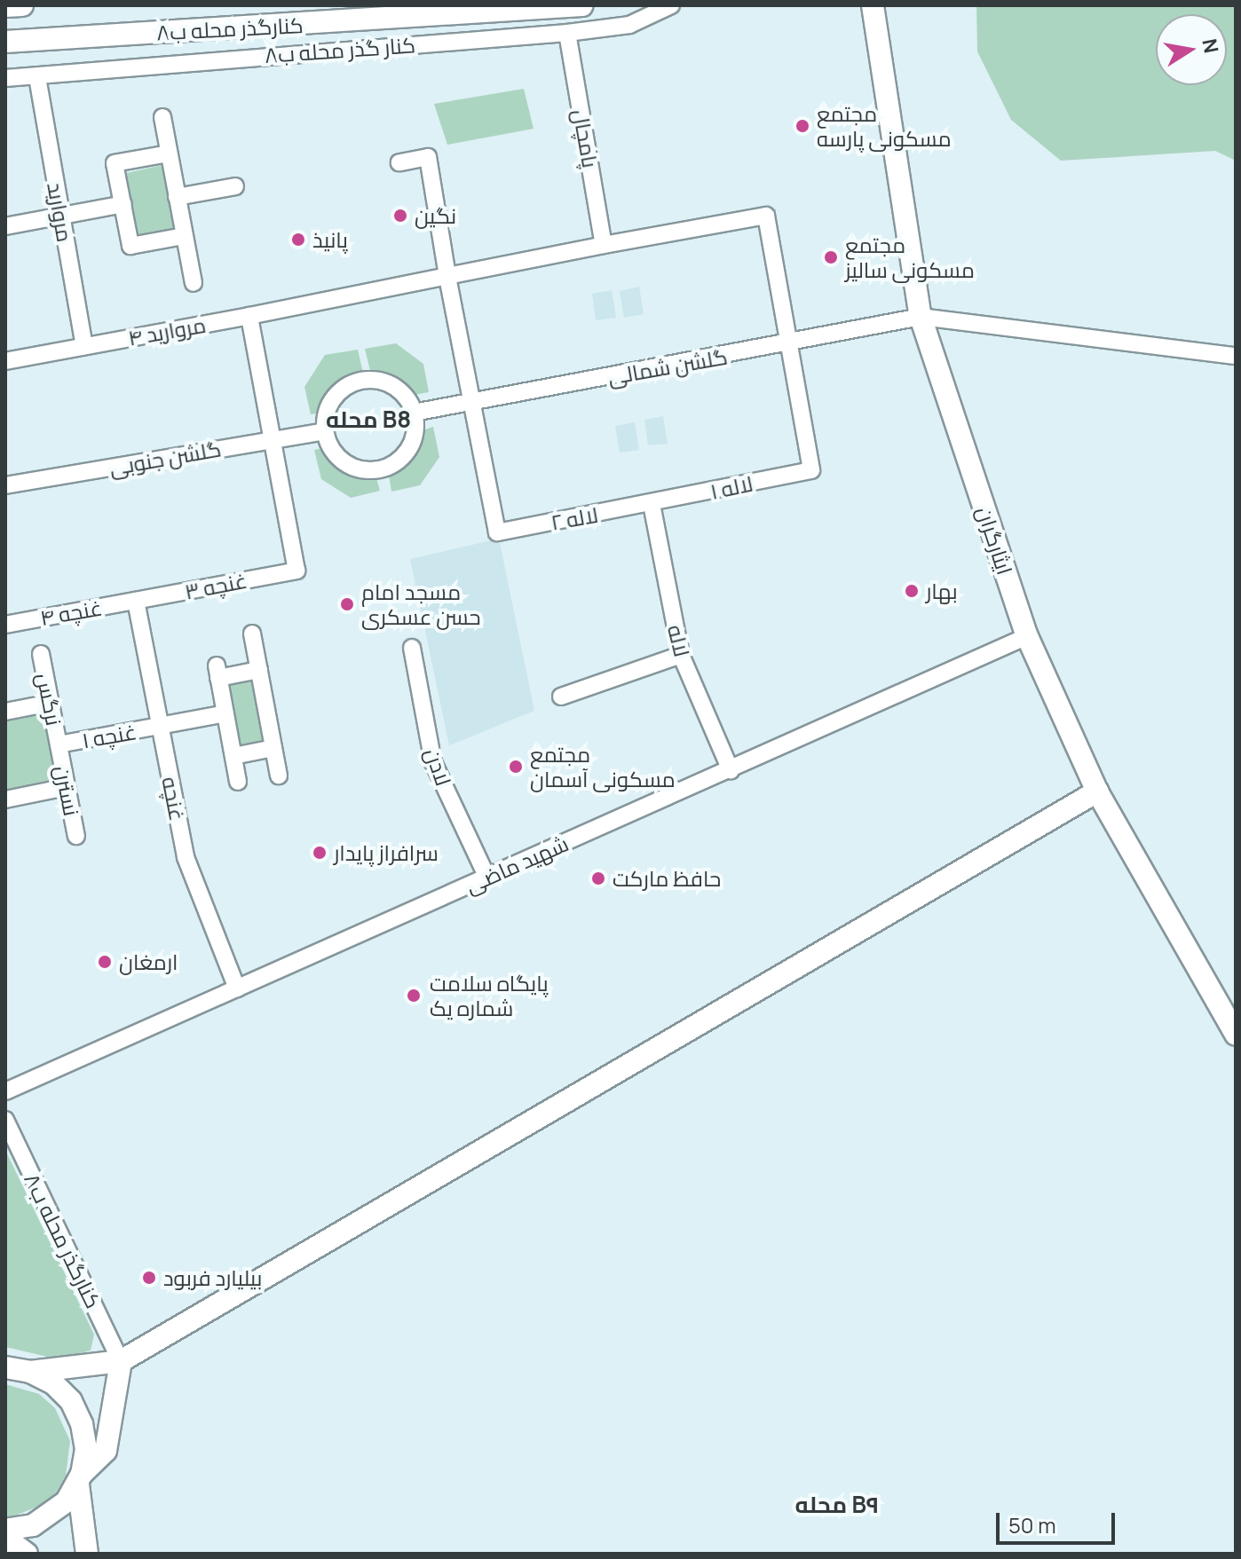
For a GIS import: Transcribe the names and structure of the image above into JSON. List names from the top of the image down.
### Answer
{
  "streets": {
    "main road": ["کنارگذر محله ب۸", "ایثارگران"],
    "street": [
      "کنار گذر محله ب۸",
      "پامچال",
      "مروارید",
      "مروارید ۴",
      "گلشن شمالی",
      "گلشن جنوبی",
      "لاله ۱",
      "لاله ۲",
      "غنچه ۳",
      "غنچه ۴",
      "لاله",
      "نرگس",
      "غنچه ۱",
      "لادن",
      "نسترن",
      "غنچه",
      "شهید ماضی"
    ]
  },
  "crossings": [
    ["کنار گذر محله ب۸", "پامچال"],
    ["کنار گذر محله ب۸", "مروارید"],
    ["پامچال", "مروارید ۴"],
    ["مروارید", "مروارید ۴"],
    ["مروارید ۴", "گلشن شمالی"],
    ["مروارید ۴", "لاله ۱"],
    ["گلشن شمالی", "گلشن جنوبی"],
    ["گلشن شمالی", "لاله ۱"],
    ["گلشن شمالی", "لاله ۲"],
    ["گلشن شمالی", "ایثارگران"],
    ["گلشن جنوبی", "غنچه ۳"],
    ["لاله ۱", "لاله ۲"],
    ["لاله ۱", "لاله"],
    ["لاله ۲", "لاله"],
    ["ایثارگران", "شهید ماضی"],
    ["غنچه ۳", "غنچه ۴"],
    ["غنچه ۳", "غنچه"],
    ["غنچه ۴", "غنچه"],
    ["لاله", "شهید ماضی"],
    ["نرگس", "غنچه ۱"],
    ["نرگس", "نسترن"],
    ["غنچه ۱", "نسترن"],
    ["غنچه ۱", "غنچه"],
    ["لادن", "شهید ماضی"],
    ["غنچه", "شهید ماضی"]
  ],
  "districts": ["محله B8", "محله B۹"],
  "places": [
    "مجتمع مسکونی پارسه",
    "نگین",
    "پانیذ",
    "مجتمع مسکونی سالیز",
    "بهار",
    "مسجد امام حسن عسکری",
    "مجتمع مسکونی آسمان",
    "سرافراز پایدار",
    "حافظ مارکت",
    "ارمغان",
    "پایگاه سلامت شماره یک",
    "بیلیارد فربود"
  ],
  "scale_bar": "50 m",
  "north": "right"
}
